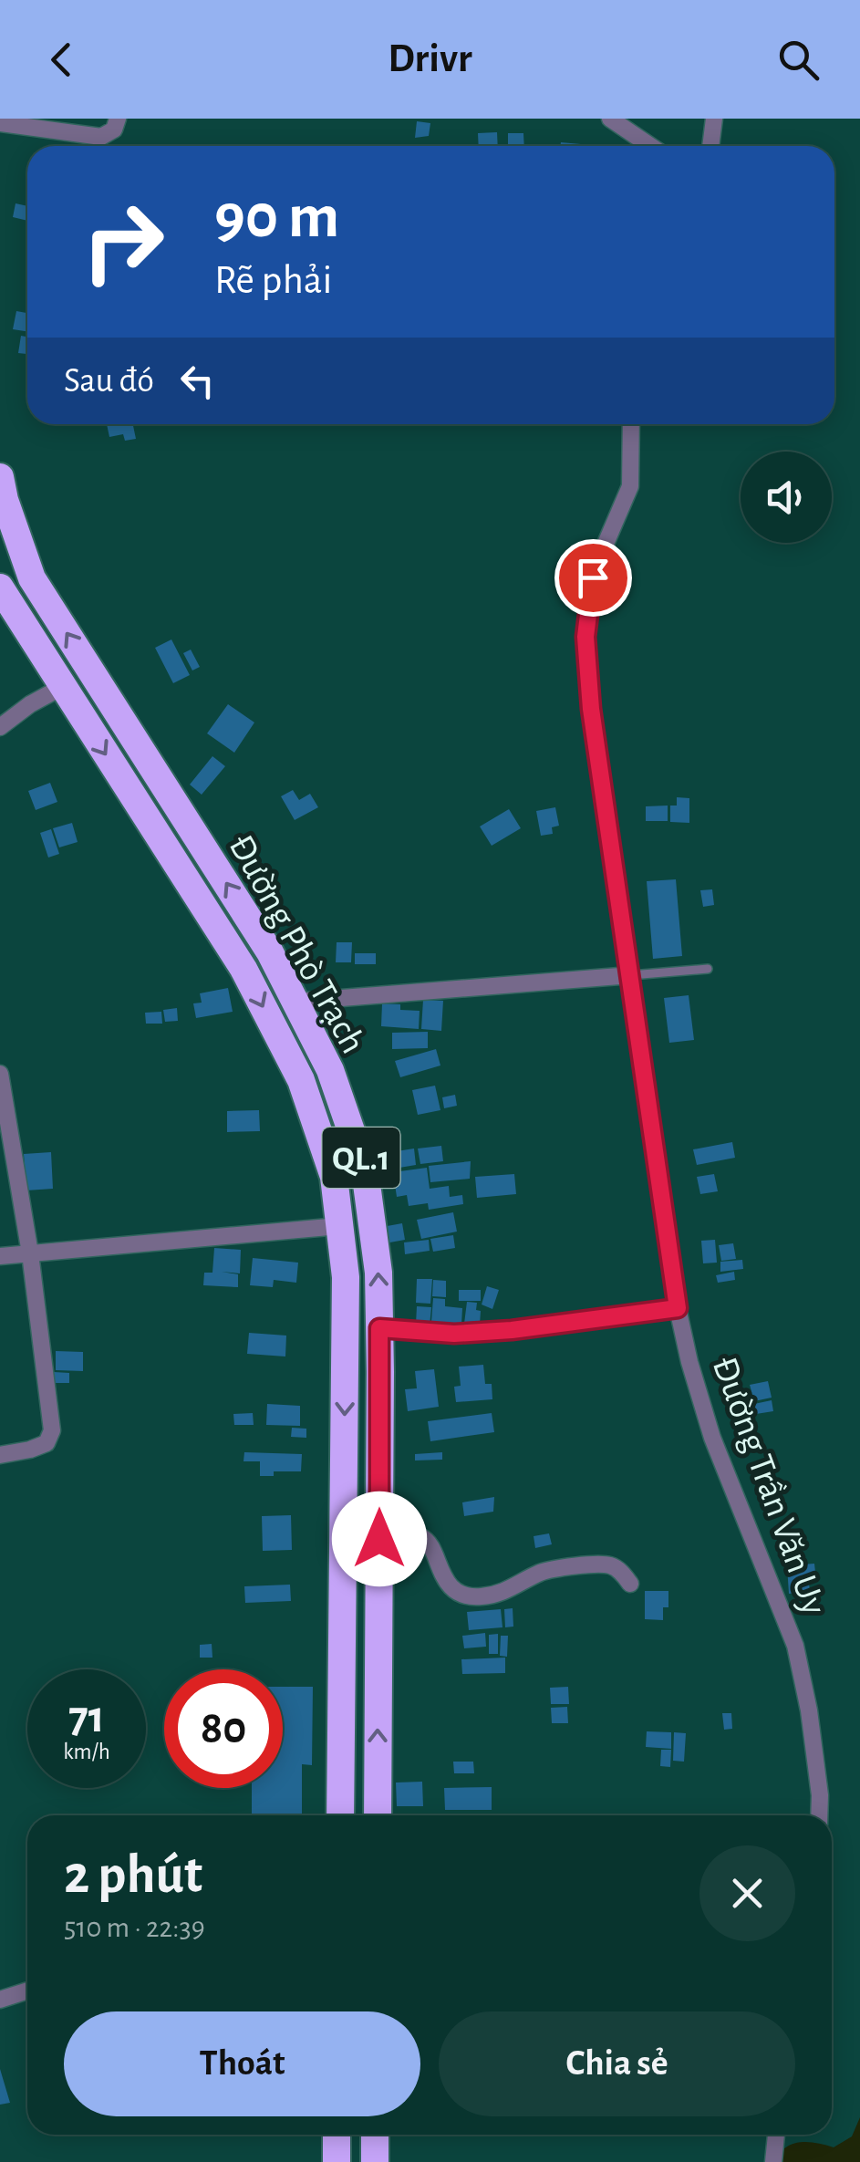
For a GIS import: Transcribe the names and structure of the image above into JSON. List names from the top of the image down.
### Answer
{
  "streets": {
    "highway": ["Đường Phò Trạch", "QL.1"],
    "street": ["Đường Trần Văn Uy"]
  },
  "page": {
    "header": "Drivr",
    "turn": ["90 m", "Rẽ phải"],
    "then": "Sau đó",
    "speed": "71 km/h",
    "limit": "80",
    "heading": ["2 phút", "510 m · 22:39"],
    "buttons": ["Thoát", "Chia sẻ"]
  }
}
